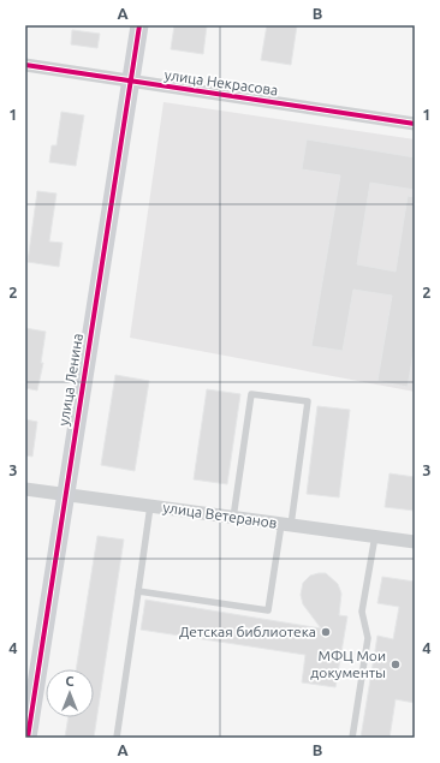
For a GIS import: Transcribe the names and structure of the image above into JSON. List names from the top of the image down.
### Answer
{
  "streets": {
    "street": ["улица Некрасова", "улица Ленина", "улица Ветеранов"]
  },
  "crossings": [
    ["улица Некрасова", "улица Ленина"],
    ["улица Ленина", "улица Ветеранов"]
  ],
  "places": ["Детская библиотека", "МФЦ Мои документы"],
  "north": "top",
  "grid": {
    "columns": ["A", "B"],
    "rows": [
      "1",
      "2",
      "3",
      "4"
    ]
  }
}
